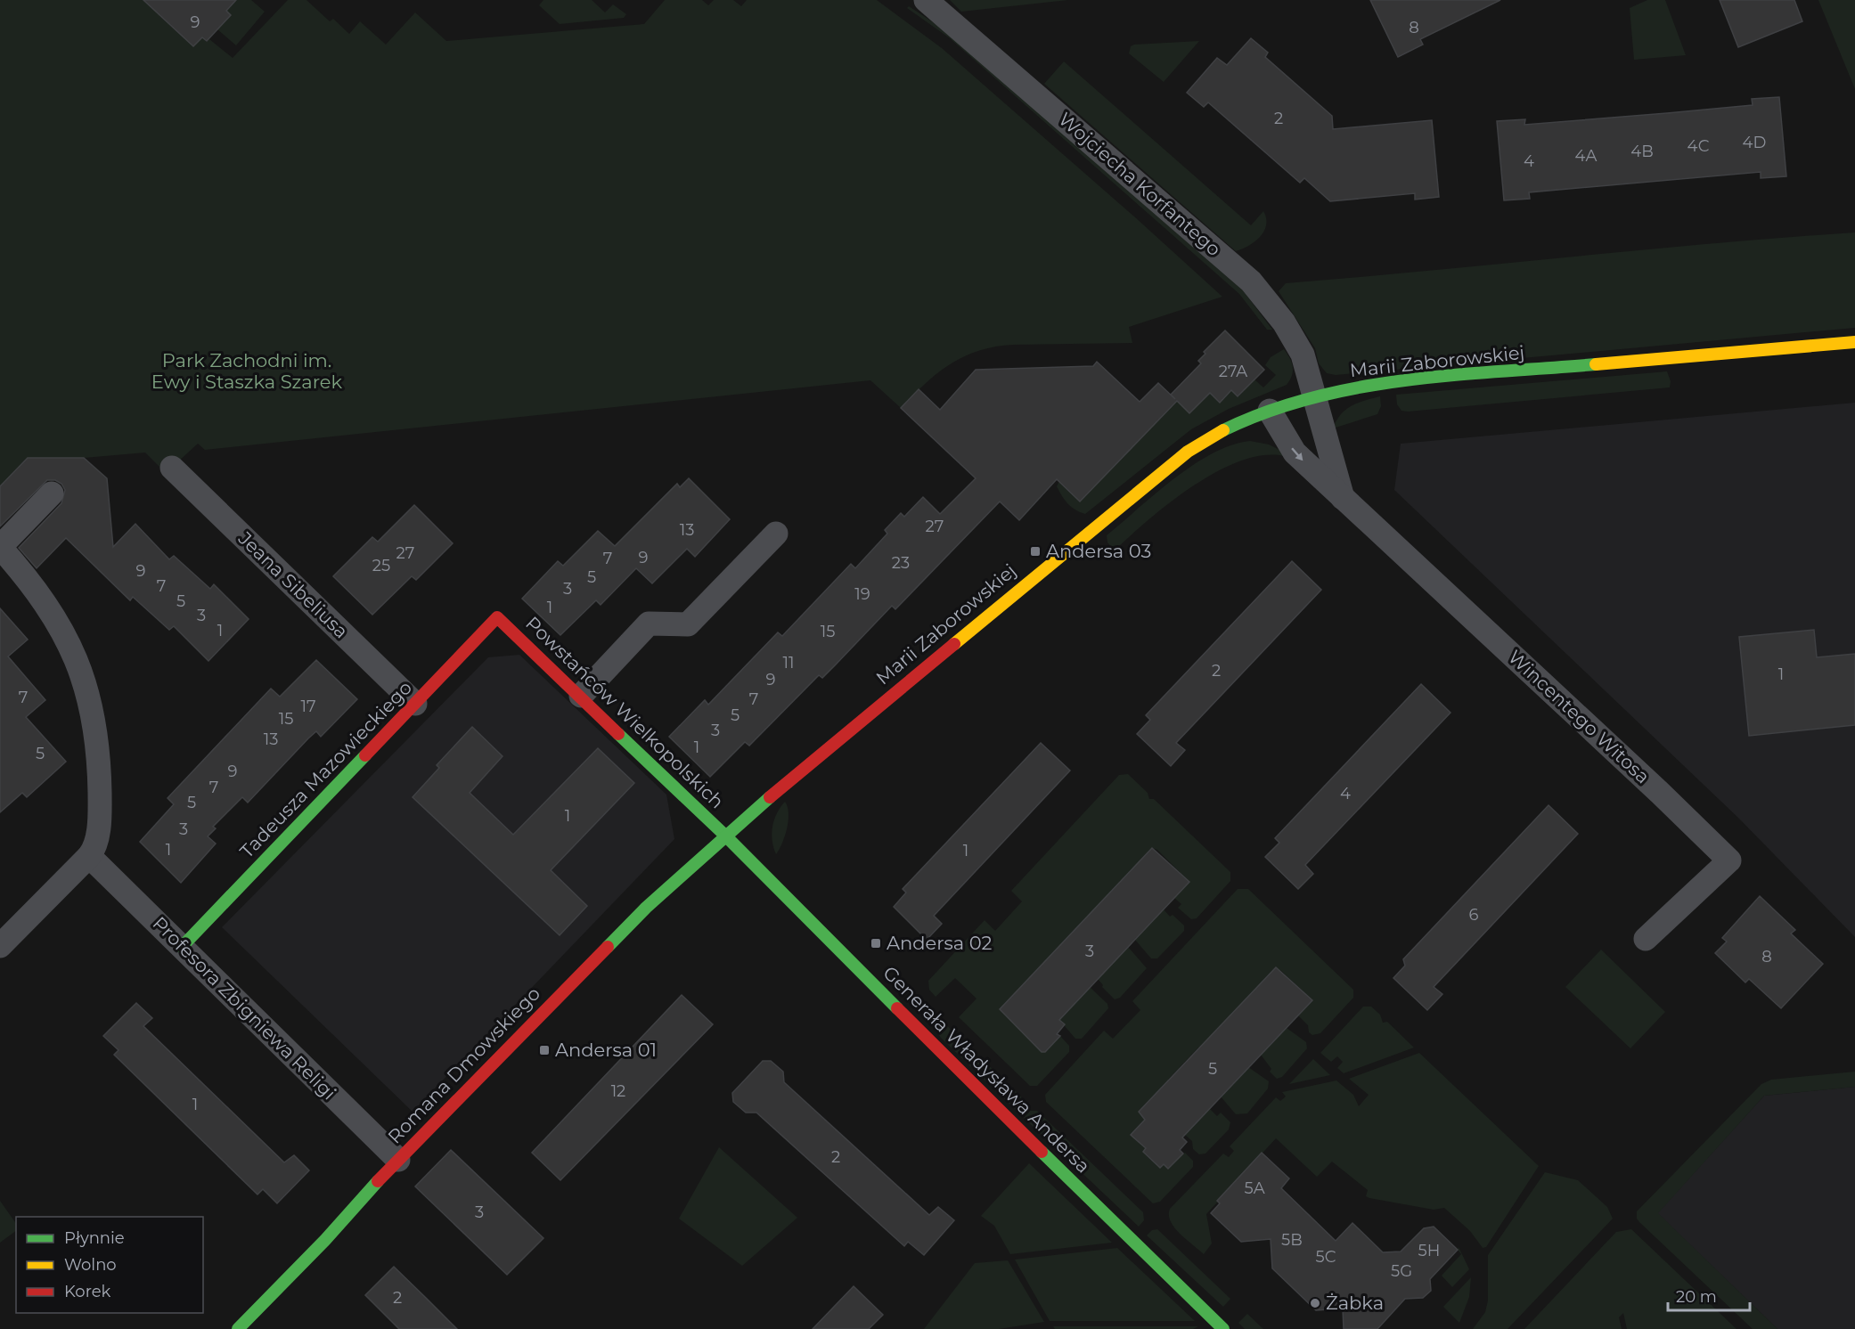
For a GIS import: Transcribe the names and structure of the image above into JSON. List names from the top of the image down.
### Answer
{
  "streets": {
    "street": [
      "Wojciecha Korfantego",
      "Marii Zaborowskiej",
      "Jeana Sibeliusa",
      "Powstańców Wielkopolskich",
      "Wincentego Witosa",
      "Tadeusza Mazowieckiego",
      "Profesora Zbigniewa Religi",
      "Romana Dmowskiego",
      "Generała Władysława Andersa"
    ]
  },
  "crossings": [
    ["Wojciecha Korfantego", "Marii Zaborowskiej"],
    ["Marii Zaborowskiej", "Powstańców Wielkopolskich"],
    ["Marii Zaborowskiej", "Wincentego Witosa"],
    ["Marii Zaborowskiej", "Romana Dmowskiego"],
    ["Marii Zaborowskiej", "Generała Władysława Andersa"],
    ["Jeana Sibeliusa", "Tadeusza Mazowieckiego"],
    ["Powstańców Wielkopolskich", "Tadeusza Mazowieckiego"],
    ["Powstańców Wielkopolskich", "Romana Dmowskiego"],
    ["Powstańców Wielkopolskich", "Generała Władysława Andersa"],
    ["Tadeusza Mazowieckiego", "Profesora Zbigniewa Religi"],
    ["Profesora Zbigniewa Religi", "Romana Dmowskiego"],
    ["Romana Dmowskiego", "Generała Władysława Andersa"]
  ],
  "parks": ["Park Zachodni im. Ewy i Staszka Szarek"],
  "places": {
    "transit": ["Andersa 03", "Andersa 02", "Andersa 01"],
    "other": ["Żabka"]
  },
  "house_numbers": [
    "9",
    "8",
    "2",
    "4D",
    "4C",
    "4B",
    "4A",
    "4",
    "27A",
    "27",
    "13",
    "27",
    "9",
    "7",
    "23",
    "25",
    "9",
    "5",
    "7",
    "3",
    "19",
    "5",
    "1",
    "3",
    "1",
    "15",
    "11",
    "2",
    "1",
    "9",
    "7",
    "7",
    "17",
    "5",
    "15",
    "3",
    "13",
    "1",
    "5",
    "9",
    "7",
    "4",
    "5",
    "1",
    "3",
    "1",
    "1",
    "6",
    "3",
    "8",
    "5",
    "12",
    "1",
    "2",
    "5A",
    "3",
    "5B",
    "5H",
    "5C",
    "5G",
    "2"
  ],
  "legend": ["Płynnie", "Wolno", "Korek"],
  "scale_bar": "20 m"
}
